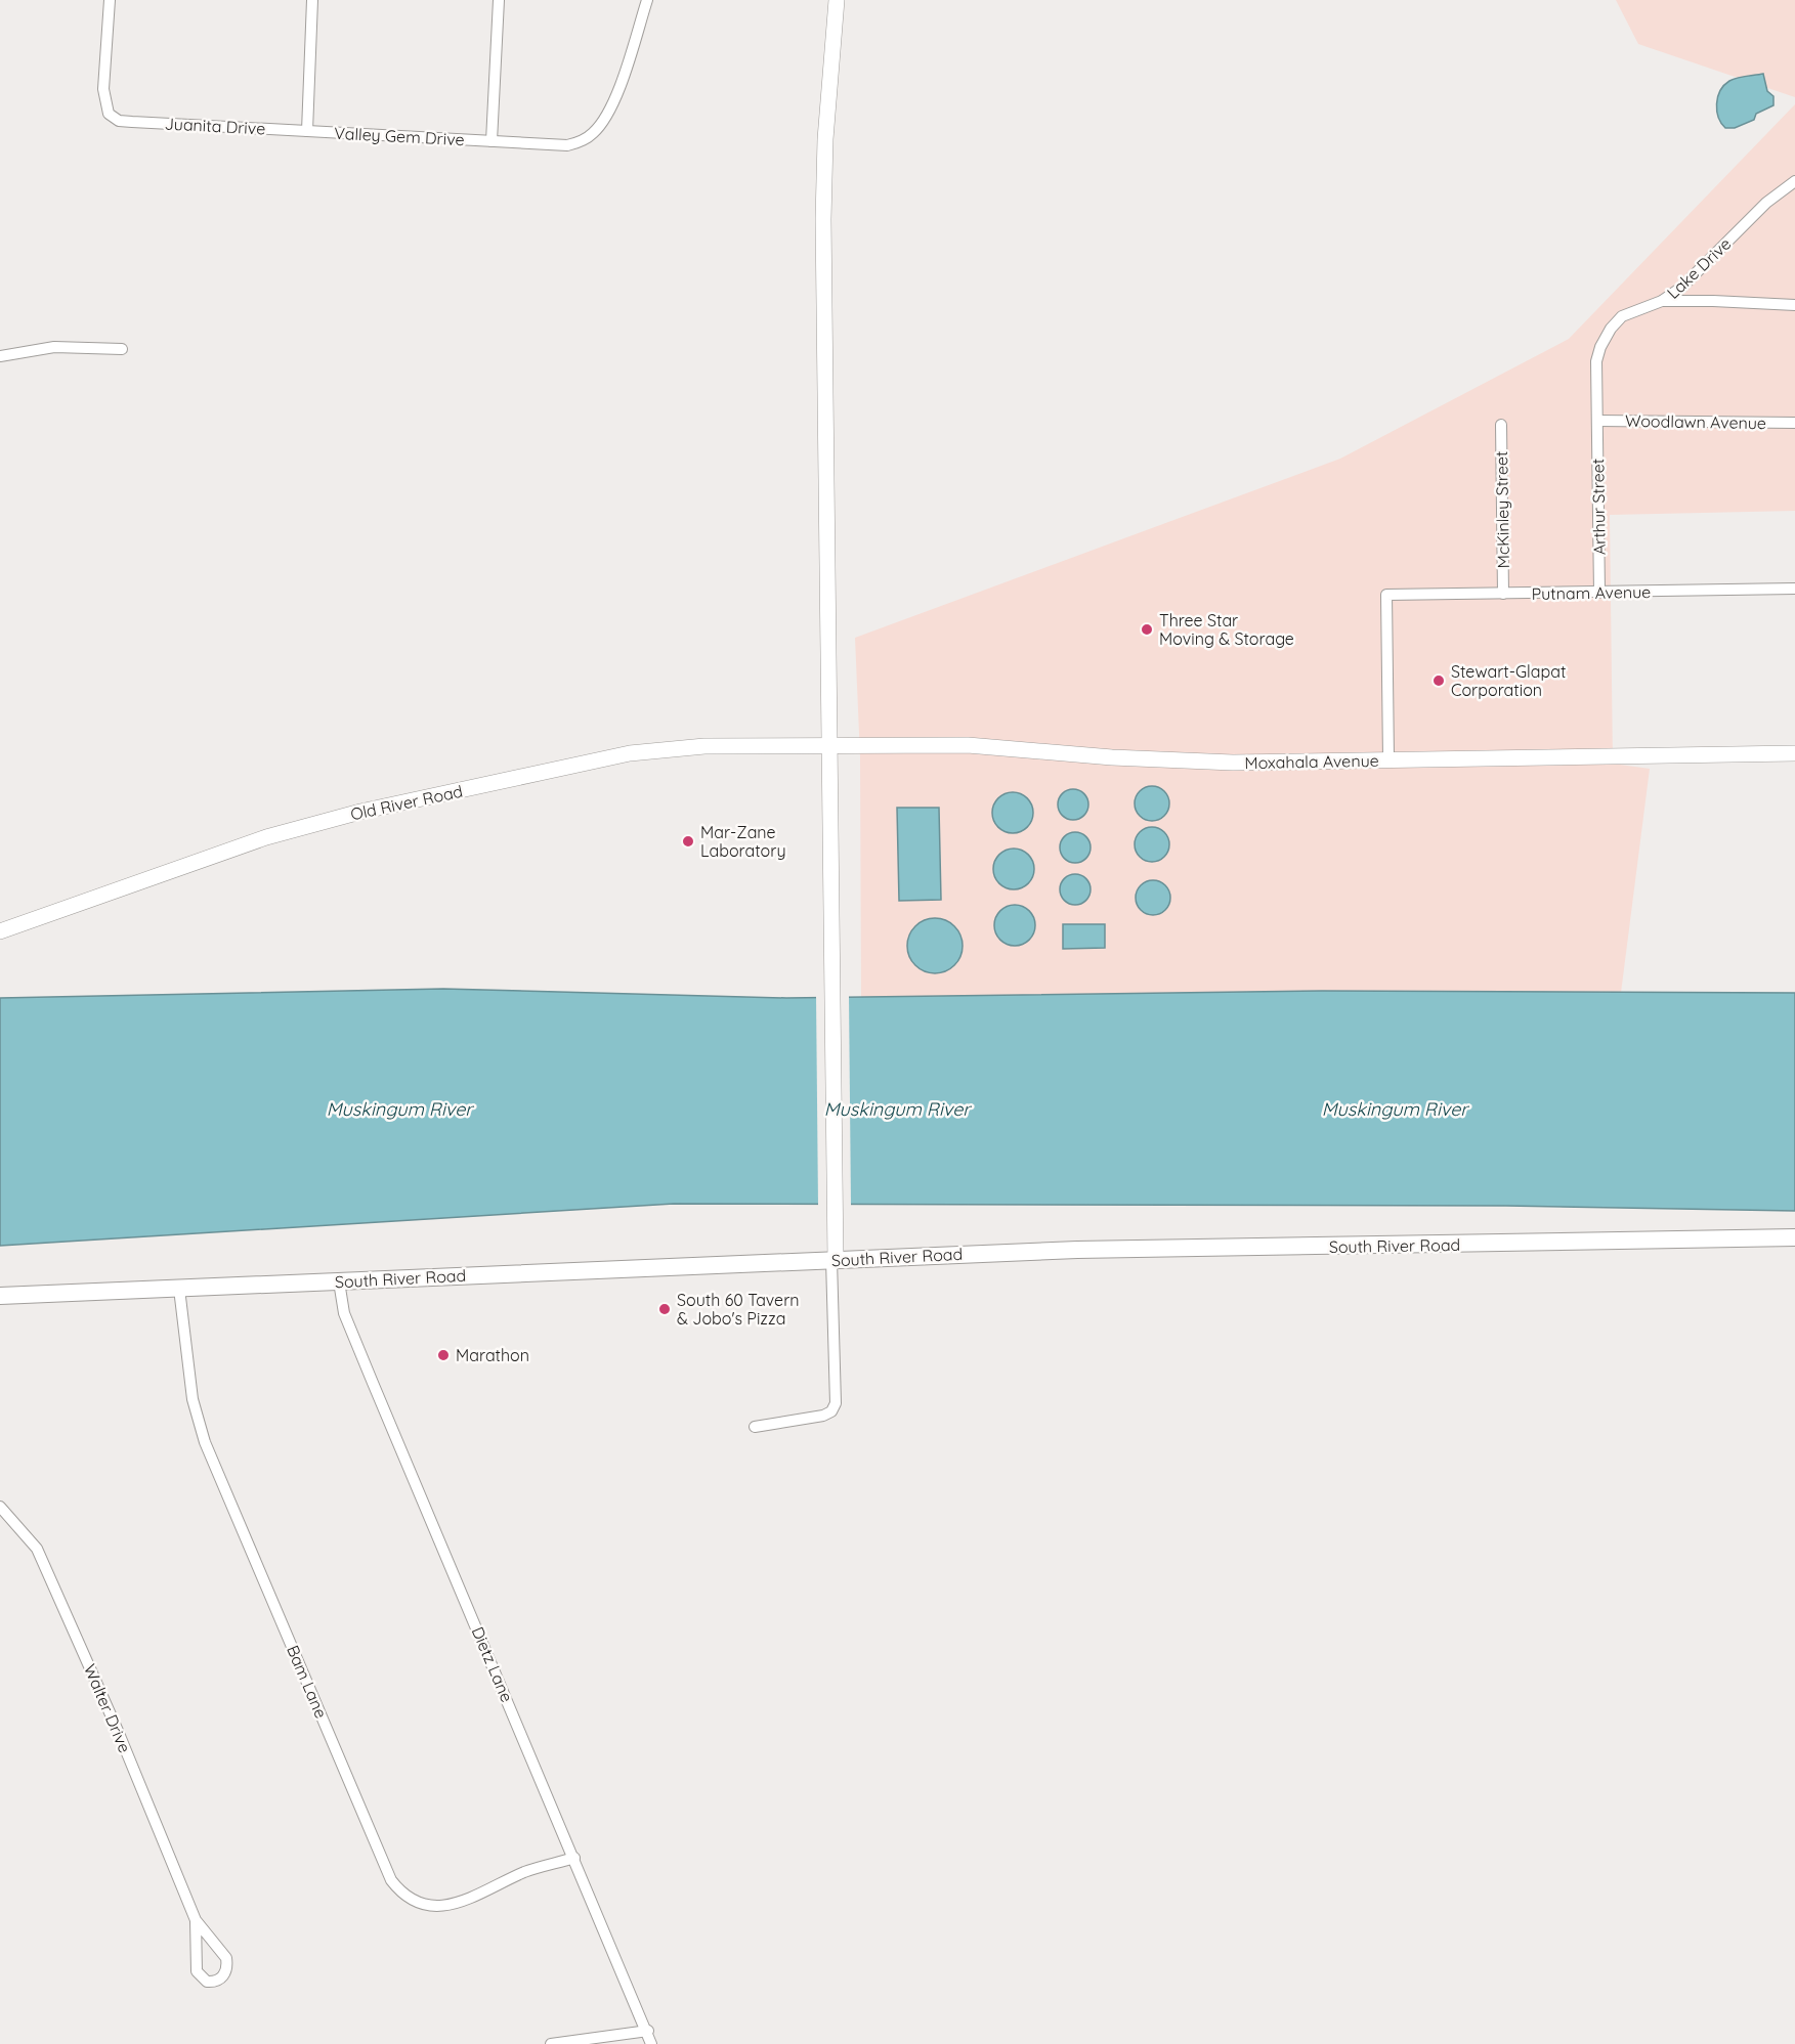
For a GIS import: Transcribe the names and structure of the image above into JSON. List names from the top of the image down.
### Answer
{
  "streets": {
    "main road": ["Moxahala Avenue", "Old River Road", "South River Road"],
    "street": [
      "Juanita Drive",
      "Valley Gem Drive",
      "Lake Drive",
      "Woodlawn Avenue",
      "Arthur Street",
      "McKinley Street",
      "Putnam Avenue",
      "Dietz Lane",
      "Bam Lane",
      "Walter Drive"
    ]
  },
  "crossings": [
    ["Juanita Drive", "Valley Gem Drive"],
    ["Lake Drive", "Woodlawn Avenue"],
    ["Lake Drive", "Arthur Street"],
    ["Woodlawn Avenue", "Arthur Street"],
    ["Arthur Street", "Putnam Avenue"],
    ["McKinley Street", "Putnam Avenue"],
    ["Putnam Avenue", "Moxahala Avenue"],
    ["Moxahala Avenue", "Old River Road"],
    ["South River Road", "Dietz Lane"],
    ["South River Road", "Bam Lane"],
    ["Dietz Lane", "Bam Lane"]
  ],
  "water": ["Muskingum River"],
  "places": [
    "Three Star Moving & Storage",
    "Stewart-Glapat Corporation",
    "Mar-Zane Laboratory",
    "South 60 Tavern & Jobo's Pizza",
    "Marathon"
  ]
}
